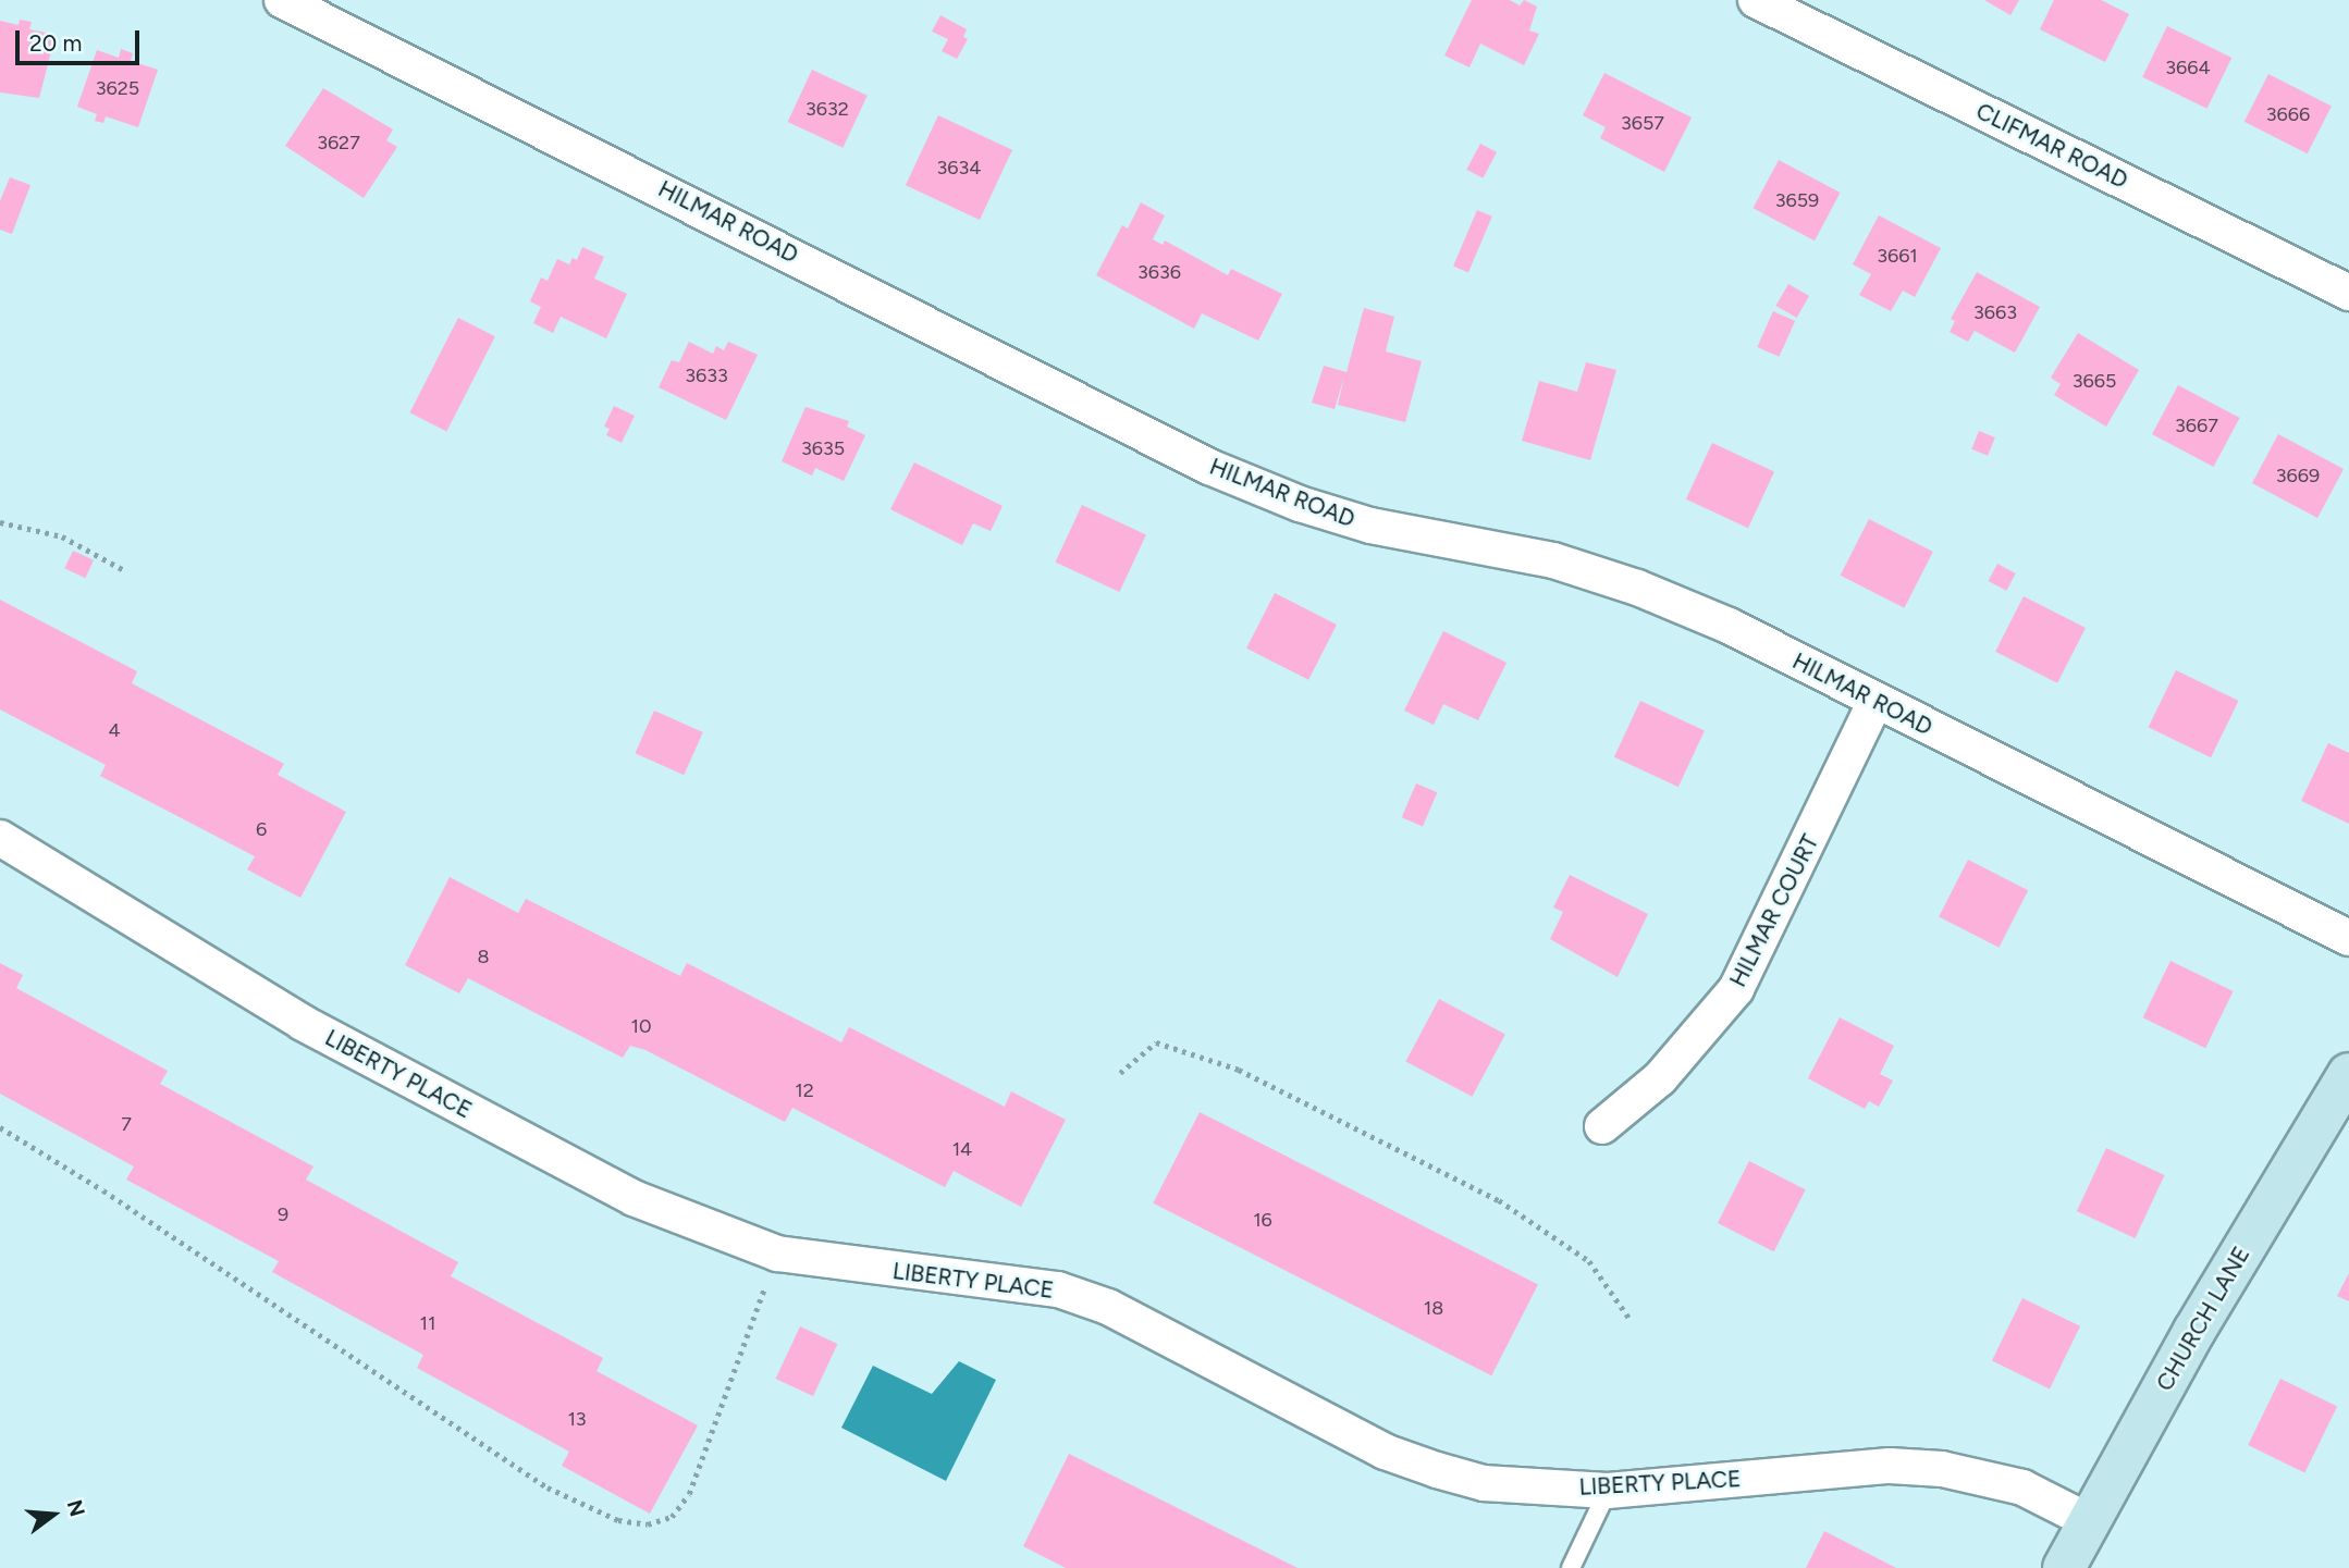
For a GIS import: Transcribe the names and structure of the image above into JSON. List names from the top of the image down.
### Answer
{
  "streets": {
    "street": [
      "CLIFMAR ROAD",
      "HILMAR ROAD",
      "HILMAR COURT",
      "LIBERTY PLACE",
      "CHURCH LANE"
    ]
  },
  "crossings": [
    ["HILMAR ROAD", "HILMAR COURT"],
    ["LIBERTY PLACE", "CHURCH LANE"]
  ],
  "house_numbers": [
    "3664",
    "3625",
    "3632",
    "3666",
    "3657",
    "3627",
    "3634",
    "3659",
    "3661",
    "3636",
    "3663",
    "3633",
    "3665",
    "3667",
    "3635",
    "3669",
    "4",
    "6",
    "8",
    "10",
    "12",
    "7",
    "14",
    "9",
    "16",
    "18",
    "11",
    "13"
  ],
  "scale_bar": "20 m",
  "north": "right"
}
